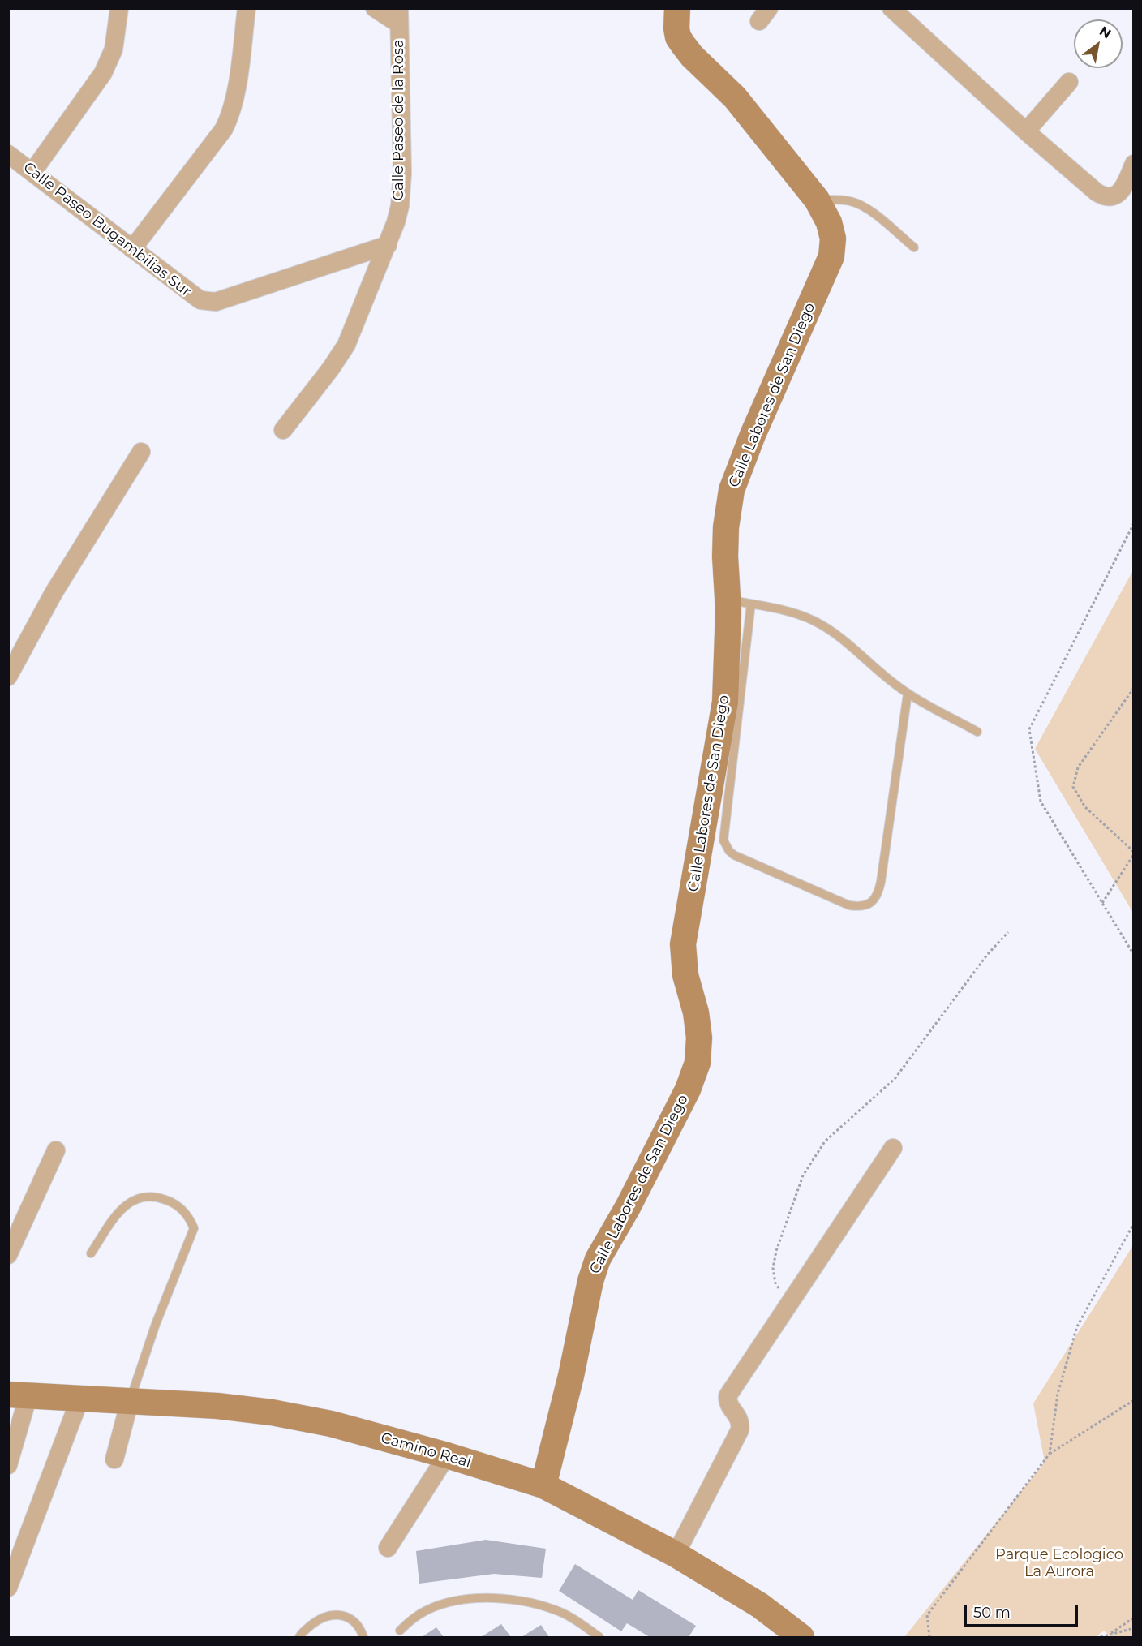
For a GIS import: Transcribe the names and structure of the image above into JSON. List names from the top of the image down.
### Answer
{
  "streets": {
    "street": [
      "Calle Paseo de la Rosa",
      "Calle Paseo Bugambilias Sur",
      "Calle Labores de San Diego",
      "Camino Real"
    ]
  },
  "crossings": [
    ["Calle Paseo de la Rosa", "Calle Paseo Bugambilias Sur"],
    ["Calle Labores de San Diego", "Camino Real"]
  ],
  "parks": ["Parque Ecologico La Aurora"],
  "scale_bar": "50 m",
  "north": "top right"
}
